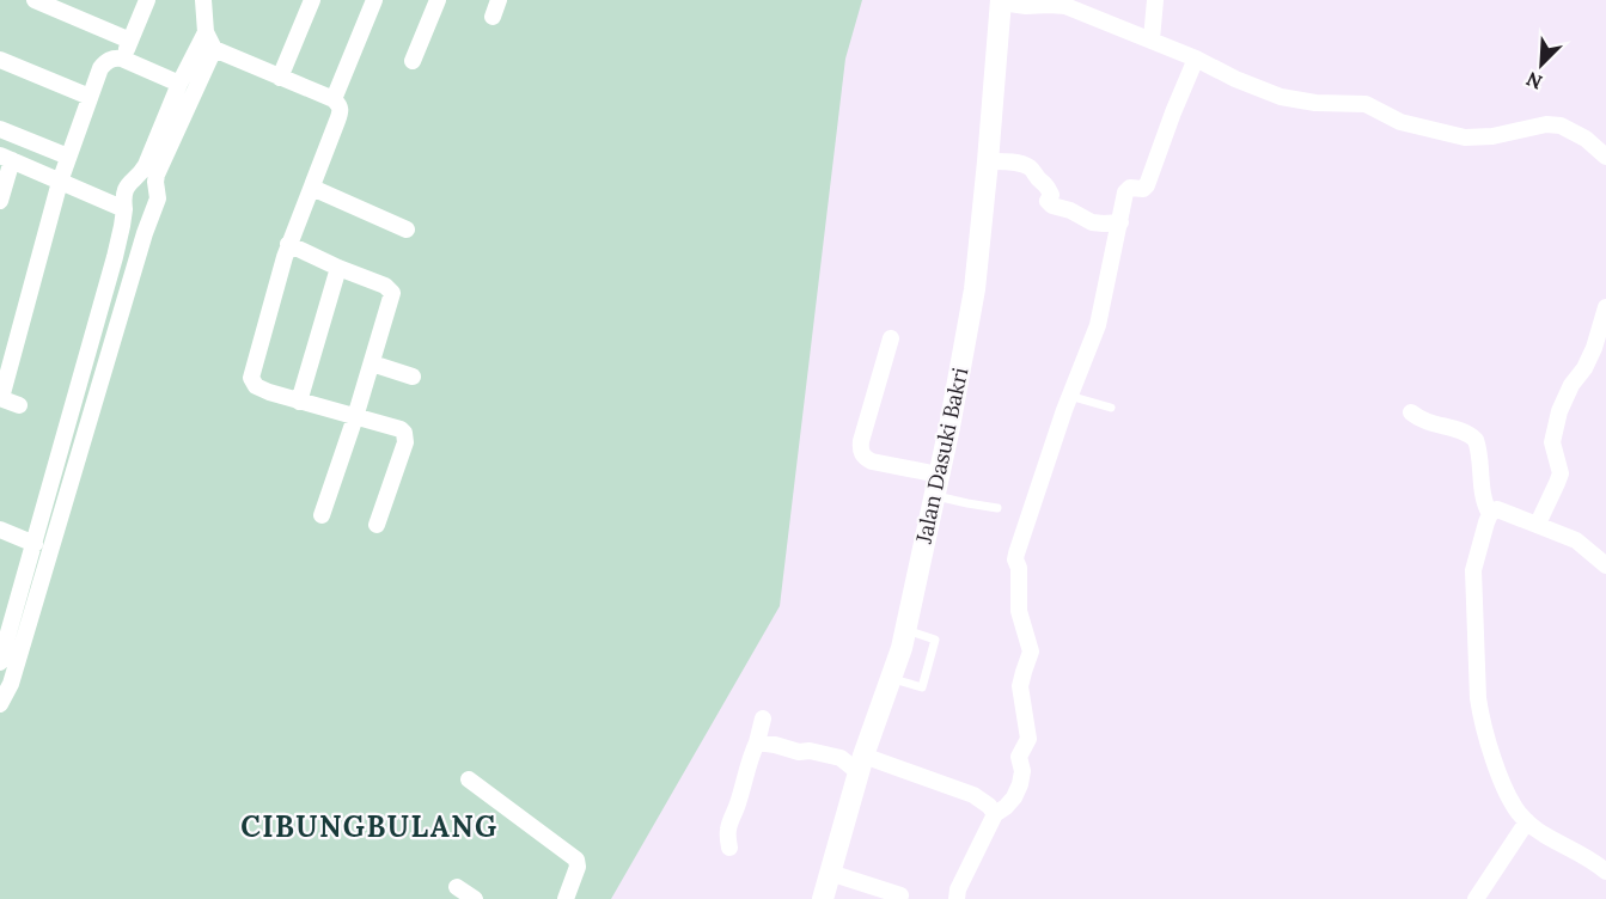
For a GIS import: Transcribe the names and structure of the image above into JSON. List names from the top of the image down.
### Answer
{
  "streets": {
    "main road": ["Jalan Dasuki Bakri"]
  },
  "districts": ["CIBUNGBULANG"],
  "north": "bottom left"
}
